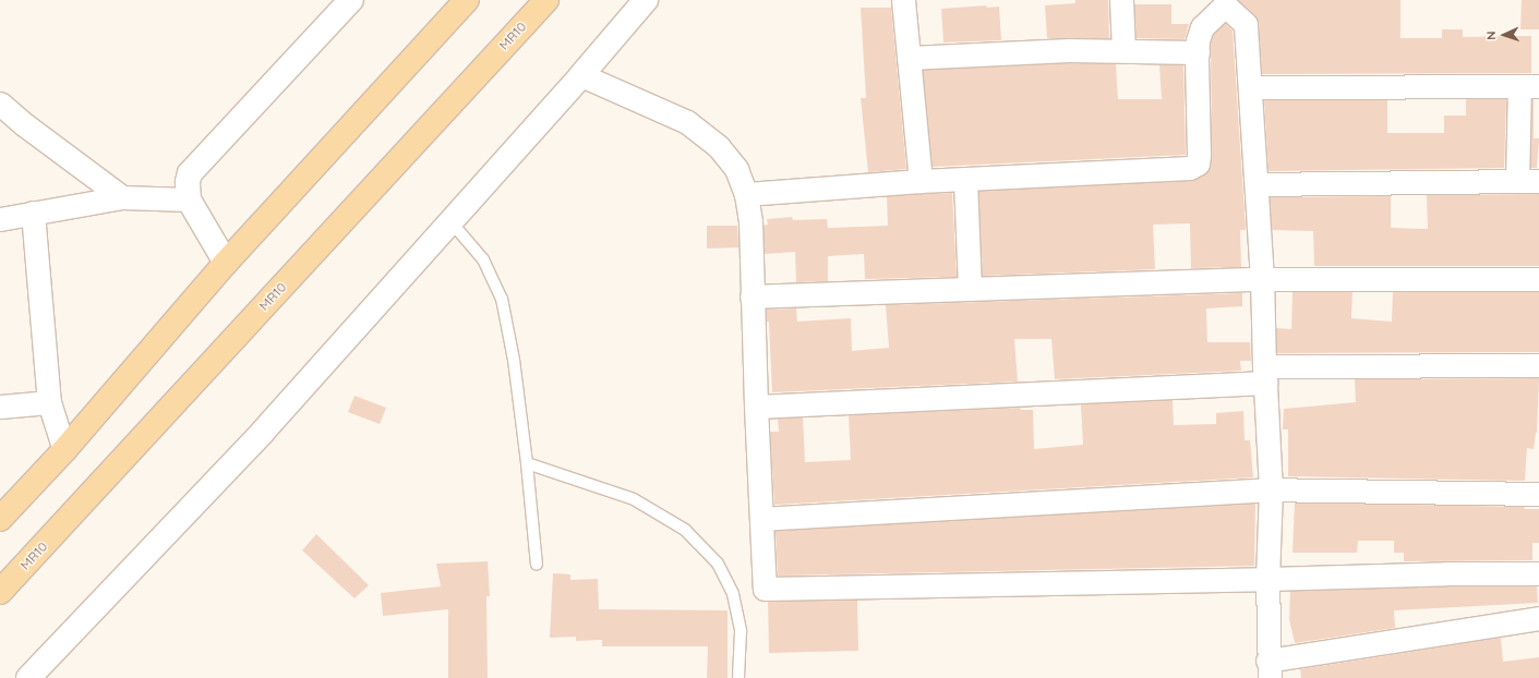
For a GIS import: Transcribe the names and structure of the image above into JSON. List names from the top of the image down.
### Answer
{
  "streets": {
    "main road": ["MR10"]
  },
  "north": "left"
}
